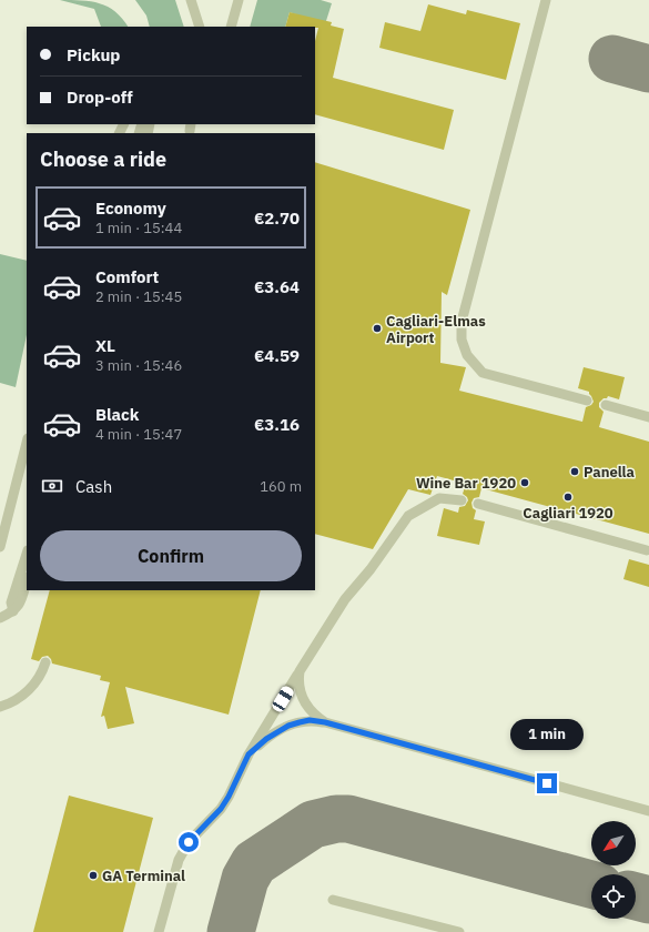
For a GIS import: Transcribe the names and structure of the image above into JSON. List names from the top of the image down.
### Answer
{
  "places": [
    "Cagliari-Elmas Airport",
    "Panella",
    "Wine Bar 1920",
    "Cagliari 1920",
    "GA Terminal"
  ],
  "north": "bottom left",
  "page": {
    "banner": ["Pickup", "Drop-off"],
    "heading": "Choose a ride",
    "list": [
      {
        "name": "Economy",
        "note": "1 min · 15:44",
        "value": "€2.70"
      },
      {
        "name": "Comfort",
        "note": "2 min · 15:45",
        "value": "€3.64"
      },
      {
        "name": "XL",
        "note": "3 min · 15:46",
        "value": "€4.59"
      },
      {
        "name": "Black",
        "note": "4 min · 15:47",
        "value": "€3.16"
      }
    ],
    "pay": ["Cash", "160 m"],
    "buttons": "Confirm",
    "bubble": "1 min"
  }
}
